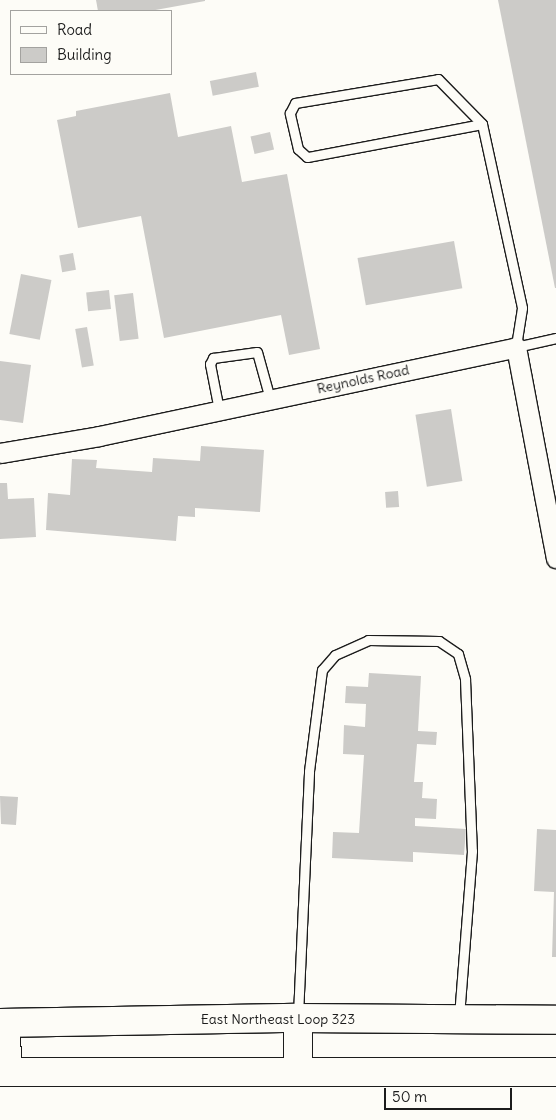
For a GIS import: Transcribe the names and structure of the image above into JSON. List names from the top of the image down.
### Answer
{
  "streets": {
    "highway": ["East Northeast Loop 323"],
    "street": ["Reynolds Road"]
  },
  "legend": ["Road", "Building"],
  "scale_bar": "50 m"
}
